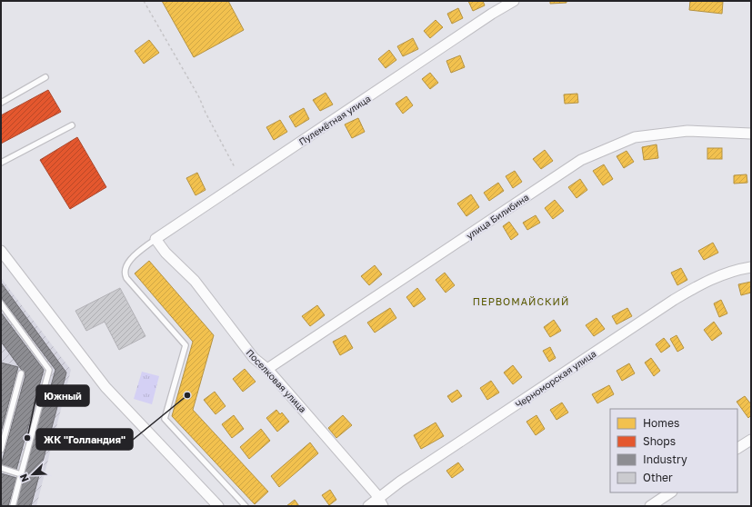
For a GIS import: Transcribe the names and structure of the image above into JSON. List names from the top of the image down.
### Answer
{
  "streets": {
    "street": [
      "Пулемётная улица",
      "улица Билибина",
      "Черноморская улица",
      "Поселковая улица"
    ]
  },
  "crossings": [
    ["Пулемётная улица", "Поселковая улица"],
    ["улица Билибина", "Поселковая улица"],
    ["Черноморская улица", "Поселковая улица"]
  ],
  "districts": ["ПЕРВОМАЙСКИЙ"],
  "places": ["ЖК \"Голландия\"", "Южный"],
  "legend": [
    "Homes",
    "Shops",
    "Industry",
    "Other"
  ],
  "north": "bottom left"
}
